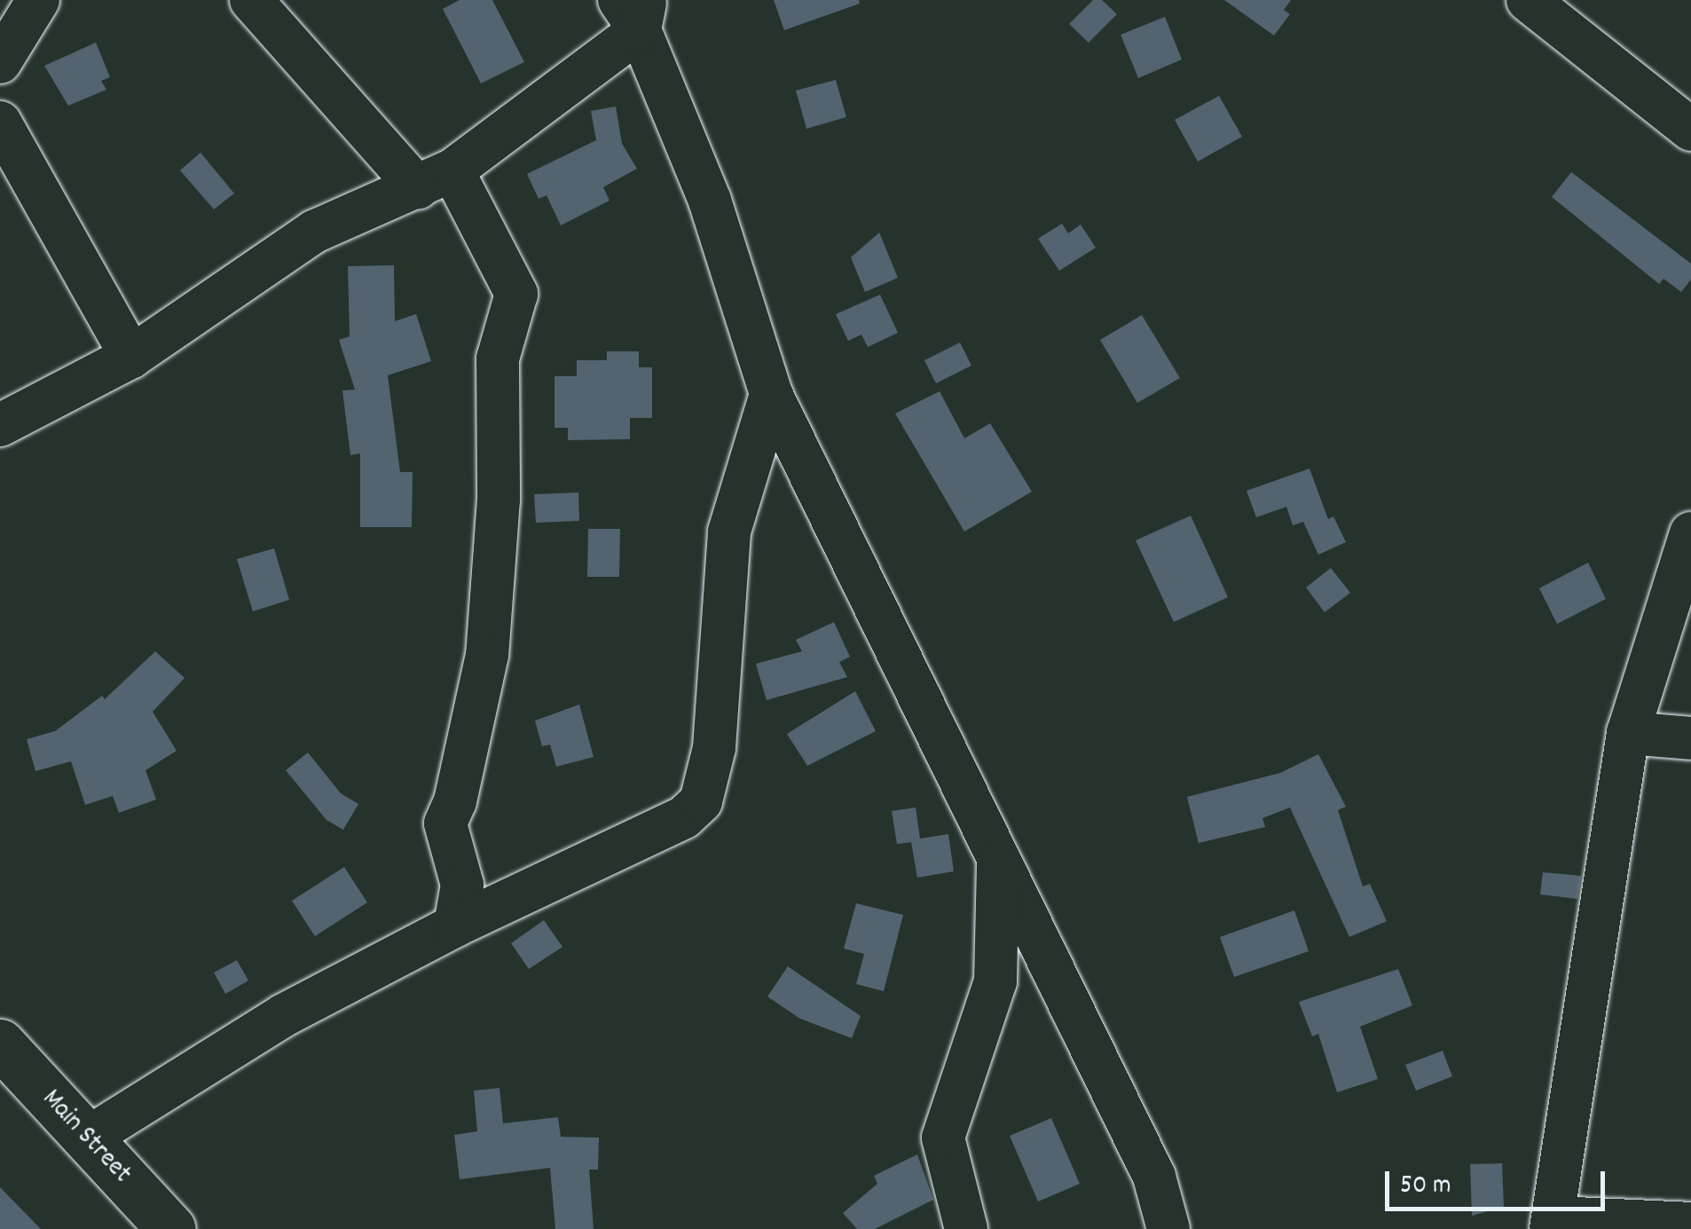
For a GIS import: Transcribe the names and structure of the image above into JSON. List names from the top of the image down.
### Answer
{
  "streets": {
    "highway": ["Main Street"]
  },
  "scale_bar": "50 m"
}
